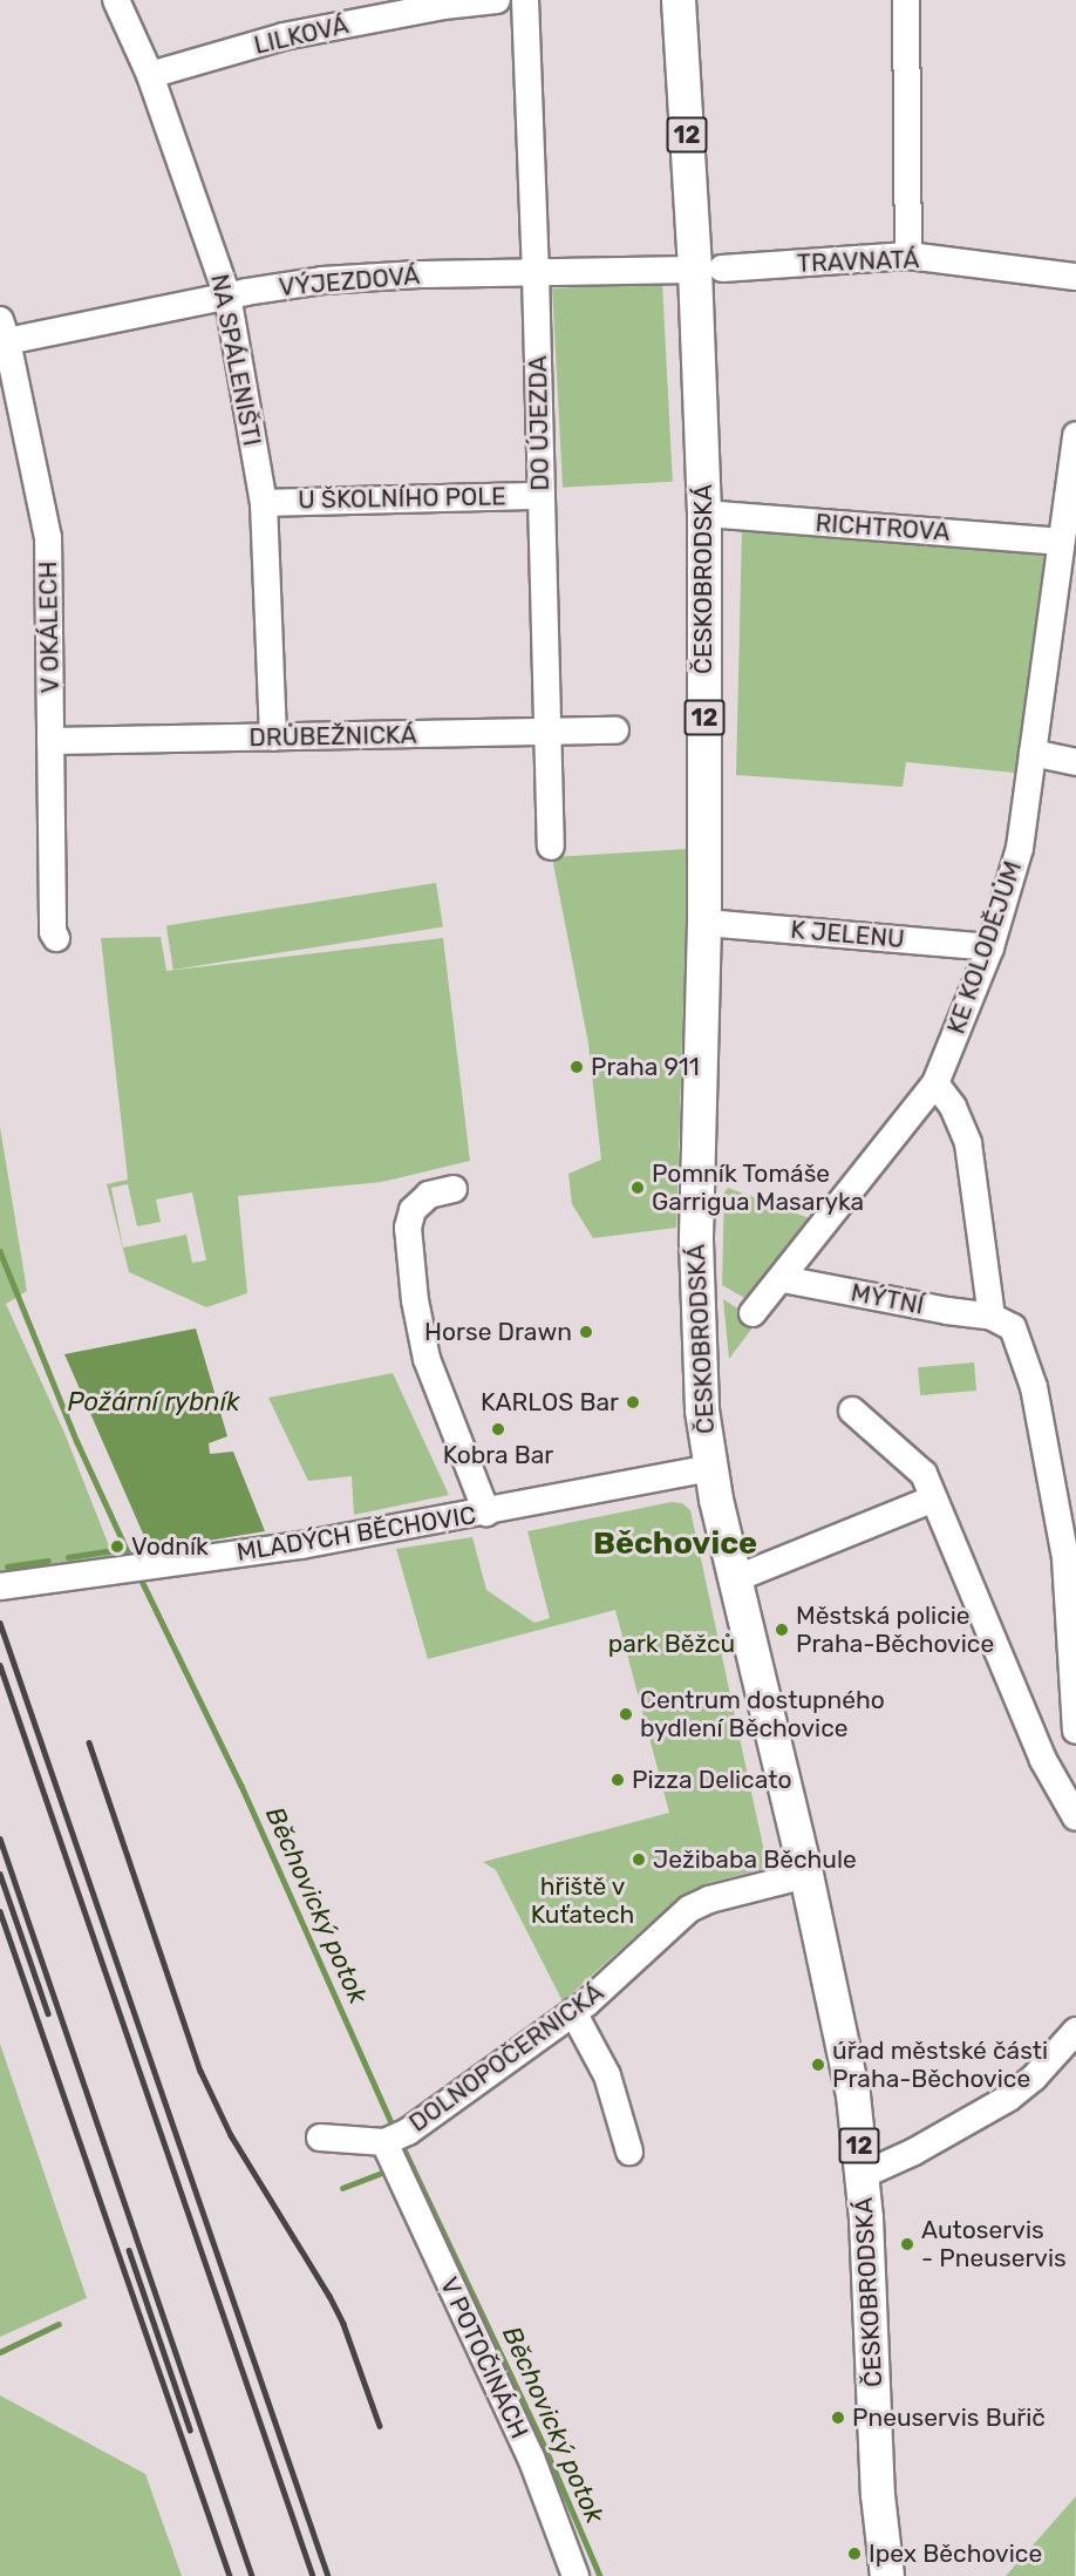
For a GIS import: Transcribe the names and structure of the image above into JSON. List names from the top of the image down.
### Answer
{
  "streets": {
    "main road": ["12", "ČESKOBRODSKÁ"],
    "street": [
      "LILKOVÁ",
      "TRAVNATÁ",
      "VÝJEZDOVÁ",
      "NA SPÁLENIŠTI",
      "DO ÚJEZDA",
      "U ŠKOLNÍHO POLE",
      "RICHTROVA",
      "V OKÁLECH",
      "DRŮBEŽNICKÁ",
      "K JELENU",
      "KE KOLODĚJŮM",
      "MÝTNÍ",
      "MLADÝCH BĚCHOVIC",
      "DOLNOPOČERNICKÁ",
      "V POTOČINÁCH"
    ]
  },
  "crossings": [
    ["LILKOVÁ", "NA SPÁLENIŠTI"],
    ["TRAVNATÁ", "VÝJEZDOVÁ"],
    ["TRAVNATÁ", "ČESKOBRODSKÁ"],
    ["VÝJEZDOVÁ", "NA SPÁLENIŠTI"],
    ["VÝJEZDOVÁ", "DO ÚJEZDA"],
    ["VÝJEZDOVÁ", "ČESKOBRODSKÁ"],
    ["VÝJEZDOVÁ", "V OKÁLECH"],
    ["NA SPÁLENIŠTI", "U ŠKOLNÍHO POLE"],
    ["NA SPÁLENIŠTI", "DRŮBEŽNICKÁ"],
    ["DO ÚJEZDA", "U ŠKOLNÍHO POLE"],
    ["DO ÚJEZDA", "DRŮBEŽNICKÁ"],
    ["RICHTROVA", "ČESKOBRODSKÁ"],
    ["RICHTROVA", "KE KOLODĚJŮM"],
    ["ČESKOBRODSKÁ", "K JELENU"],
    ["ČESKOBRODSKÁ", "MLADÝCH BĚCHOVIC"],
    ["ČESKOBRODSKÁ", "DOLNOPOČERNICKÁ"],
    ["V OKÁLECH", "DRŮBEŽNICKÁ"],
    ["K JELENU", "KE KOLODĚJŮM"],
    ["KE KOLODĚJŮM", "MÝTNÍ"],
    ["DOLNOPOČERNICKÁ", "V POTOČINÁCH"]
  ],
  "districts": ["Běchovice"],
  "water": ["Požární rybník", "Běchovický potok"],
  "parks": ["park Běžců", "hřiště v Kuťatech"],
  "places": [
    "Praha 911",
    "Pomník Tomáše Garrigua Masaryka",
    "Horse Drawn",
    "KARLOS Bar",
    "Kobra Bar",
    "Vodník",
    "Městská policie Praha-Běchovice",
    "Centrum dostupného bydlení Běchovice",
    "Pizza Delicato",
    "Ježibaba Běchule",
    "úřad městské části Praha-Běchovice",
    "Autoservis - Pneuservis",
    "Pneuservis Buřič",
    "Ipex Běchovice"
  ]
}
